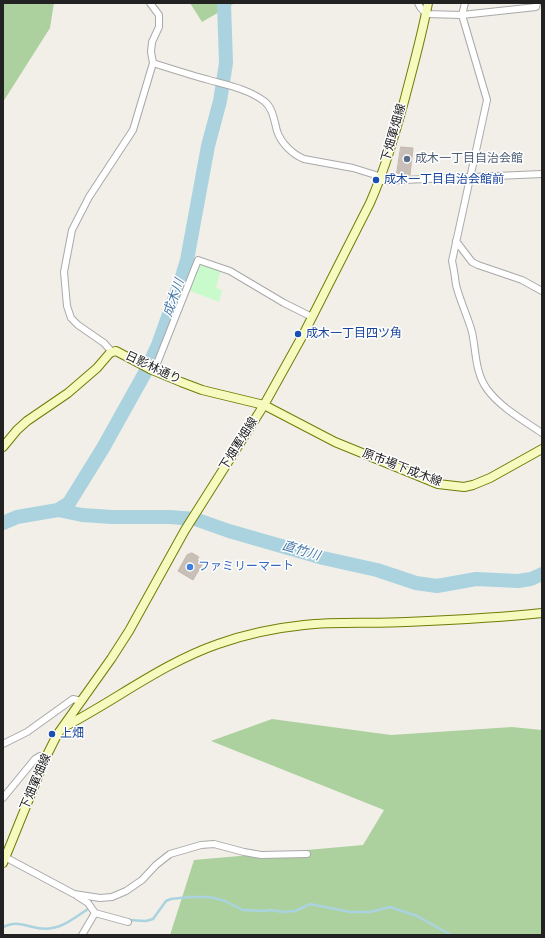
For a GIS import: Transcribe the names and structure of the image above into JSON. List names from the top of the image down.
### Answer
{
  "streets": {
    "main road": ["下畑軍畑線", "日影林通り", "原市場下成木線"]
  },
  "crossings": [
    ["下畑軍畑線", "日影林通り"],
    ["下畑軍畑線", "原市場下成木線"],
    ["日影林通り", "原市場下成木線"]
  ],
  "water": ["成木川", "直竹川"],
  "places": [
    "成木一丁目自治会館",
    "成木一丁目自治会館前",
    "成木一丁目四ツ角",
    "ファミリーマート",
    "上畑"
  ]
}
